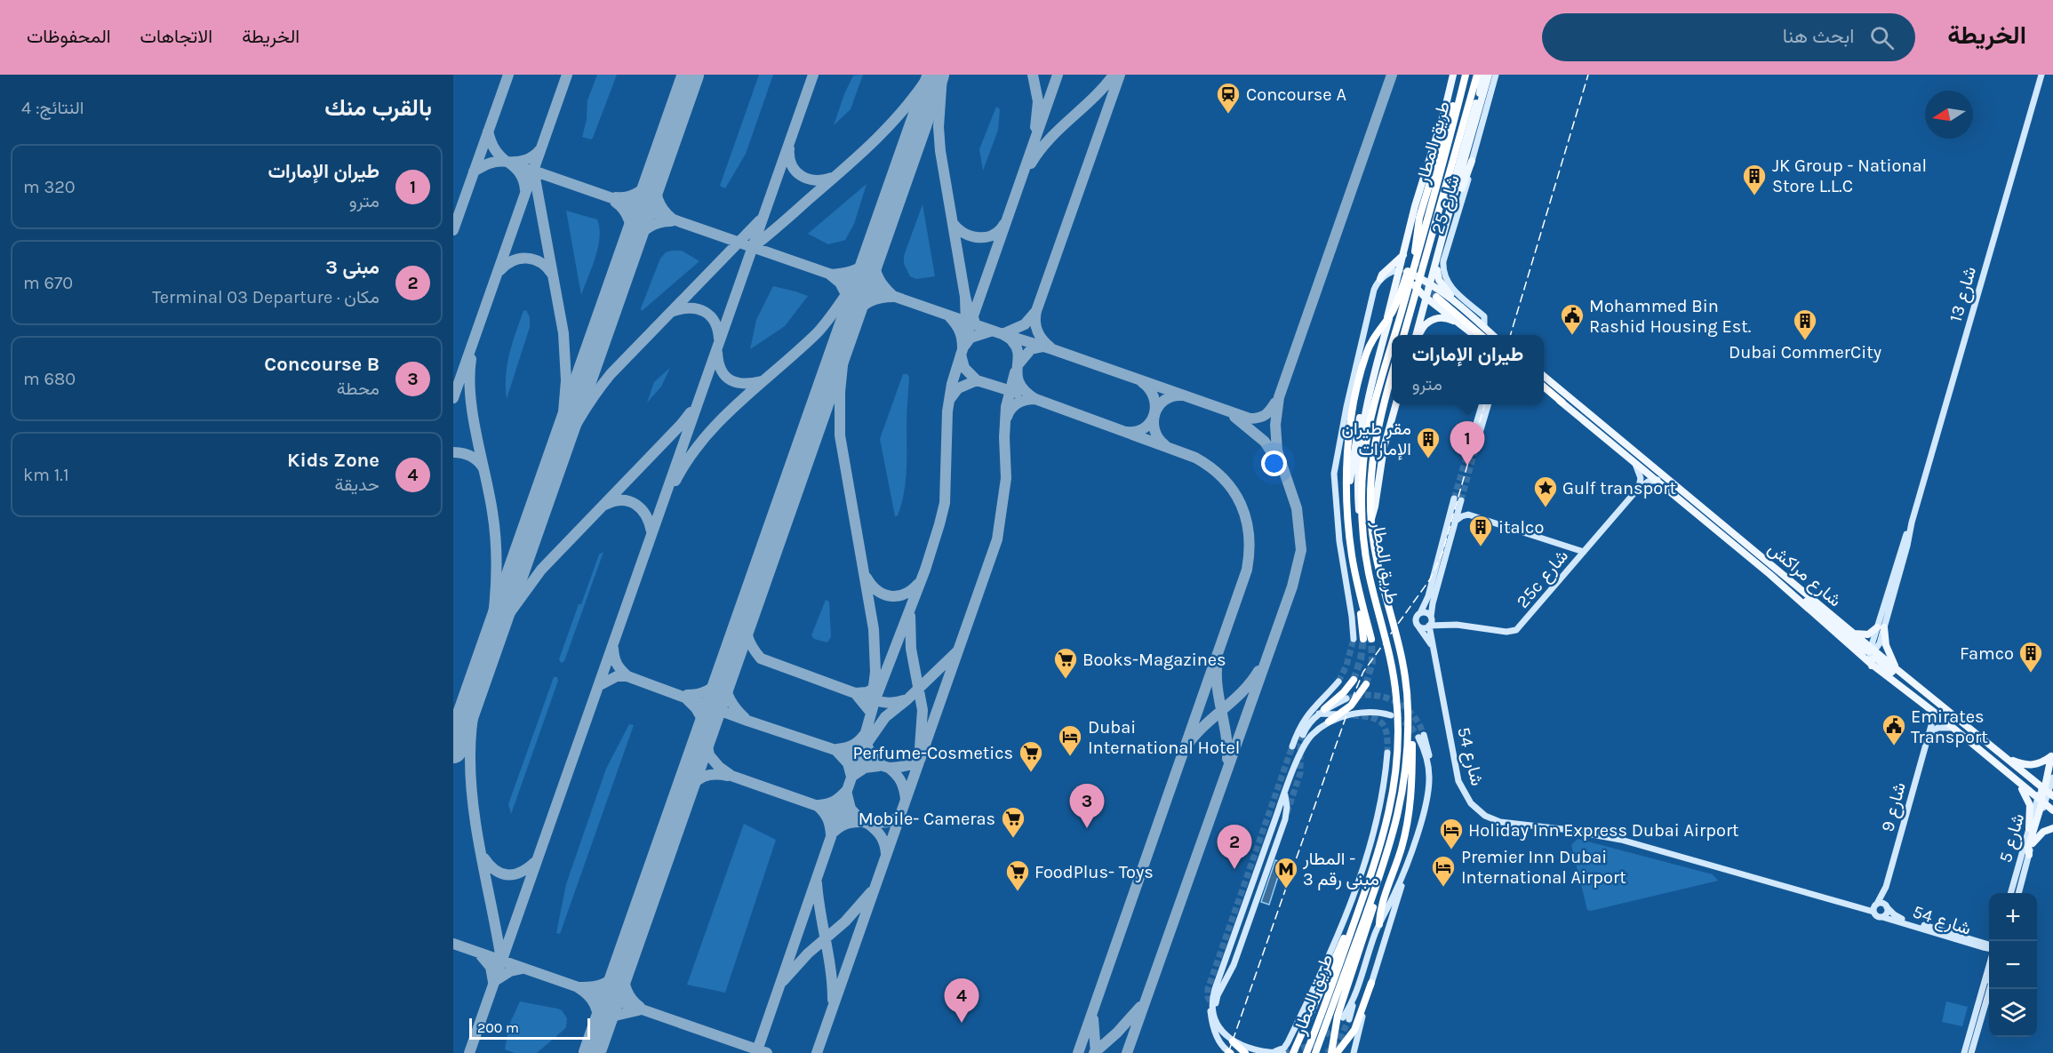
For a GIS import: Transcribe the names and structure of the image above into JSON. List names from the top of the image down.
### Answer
{
  "streets": {
    "highway": ["طريق المطار"],
    "main road": ["شارع مراكش"],
    "street": [
      "شارع 25",
      "شارع 13",
      "25c شارع",
      "شارع 54",
      "شارع 9",
      "شارع 5"
    ]
  },
  "crossings": [
    ["شارع 13", "شارع مراكش"],
    ["شارع مراكش", "25c شارع"],
    ["شارع مراكش", "شارع 9"],
    ["شارع مراكش", "شارع 5"],
    ["25c شارع", "شارع 54"],
    ["شارع 54", "شارع 9"]
  ],
  "places": {
    "station": ["Concourse A"],
    "building": [
      "JK Group - National Store L.L.C",
      "Dubai CommerCity",
      "مقر طيران الإمارات",
      "italco",
      "Famco"
    ],
    "public building": ["Mohammed Bin Rashid Housing Est.", "Emirates Transport"],
    "place": ["Gulf transport"],
    "supermarket": [
      "Books-Magazines",
      "Perfume-Cosmetics",
      "Mobile- Cameras",
      "FoodPlus- Toys"
    ],
    "hotel": ["Dubai International Hotel", "Holiday Inn Express Dubai Airport", "Premier Inn Dubai International Airport"],
    "metro station": ["المطار - مبنى رقم 3"]
  },
  "scale_bar": "200 m",
  "north": "left",
  "page": {
    "header": "الخريطة",
    "search": "ابحث هنا",
    "nav": ["الخريطة", "الاتجاهات", "المحفوظات"],
    "heading": ["بالقرب منك", "النتائج: 4"],
    "list": [
      {
        "mark": "1",
        "name": "طيران الإمارات",
        "note": "مترو",
        "value": "320 m"
      },
      {
        "mark": "2",
        "name": "مبنى 3",
        "note": "مكان · Terminal 03 Departure",
        "value": "670 m"
      },
      {
        "mark": "3",
        "name": "Concourse B",
        "note": "محطة",
        "value": "680 m"
      },
      {
        "mark": "4",
        "name": "Kids Zone",
        "note": "حديقة",
        "value": "1.1 km"
      }
    ],
    "popup": ["طيران الإمارات", "مترو"],
    "pins": [
      "1",
      "3",
      "2",
      "4"
    ],
    "map_buttons": ["+", "−"],
    "scale": "200 m"
  }
}
